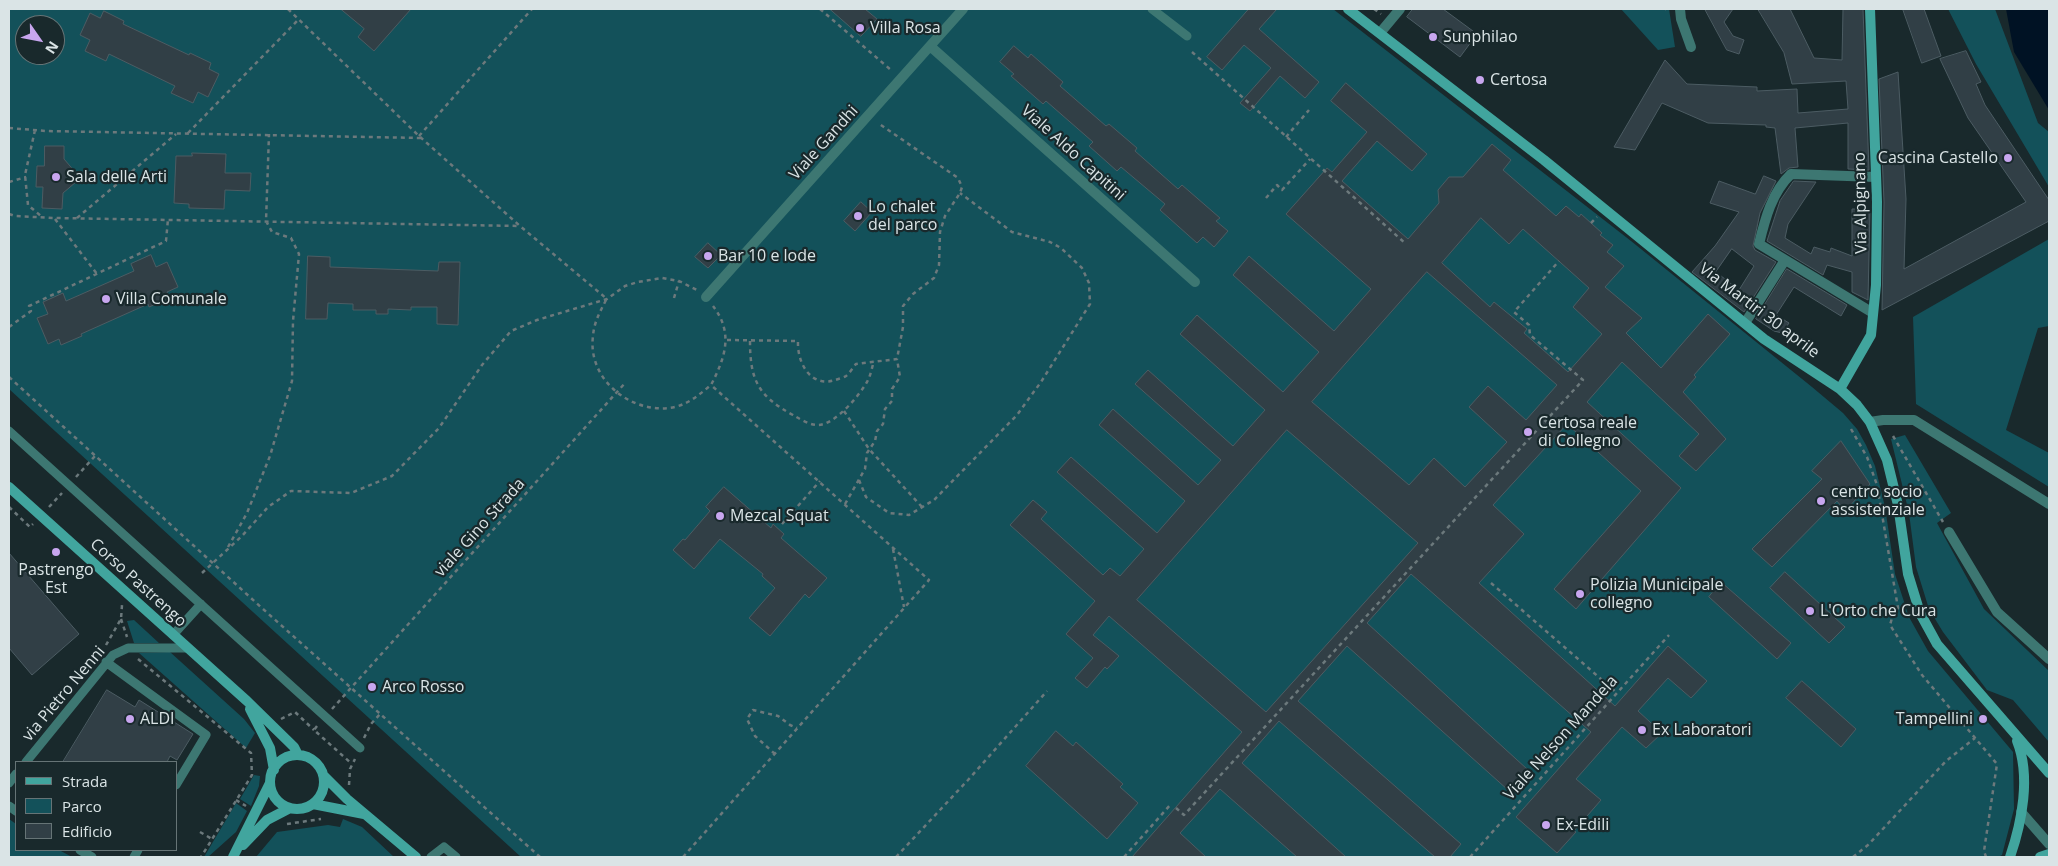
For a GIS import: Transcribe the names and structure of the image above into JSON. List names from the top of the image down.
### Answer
{
  "streets": {
    "street": [
      "Viale Gandhi",
      "Viale Aldo Capitini",
      "Via Alpignano",
      "Via Martiri 30 aprile",
      "Corso Pastrengo"
    ],
    "lane": ["via Pietro Nenni"],
    "path": ["viale Gino Strada", "Viale Nelson Mandela"]
  },
  "crossings": [
    ["Viale Gandhi", "Viale Aldo Capitini"],
    ["Viale Gandhi", "viale Gino Strada"],
    ["Via Alpignano", "Via Martiri 30 aprile"],
    ["Corso Pastrengo", "via Pietro Nenni"]
  ],
  "places": [
    "Villa Rosa",
    "Sunphilao",
    "Certosa",
    "Cascina Castello",
    "Sala delle Arti",
    "Lo chalet del parco",
    "Bar 10 e lode",
    "Villa Comunale",
    "Certosa reale di Collegno",
    "centro socio assistenziale",
    "Mezcal Squat",
    "Pastrengo Est",
    "Polizia Municipale collegno",
    "L'Orto che Cura",
    "Arco Rosso",
    "ALDI",
    "Tampellini",
    "Ex Laboratori",
    "Ex-Edili"
  ],
  "legend": ["Strada", "Parco", "Edificio"],
  "north": "bottom right"
}
